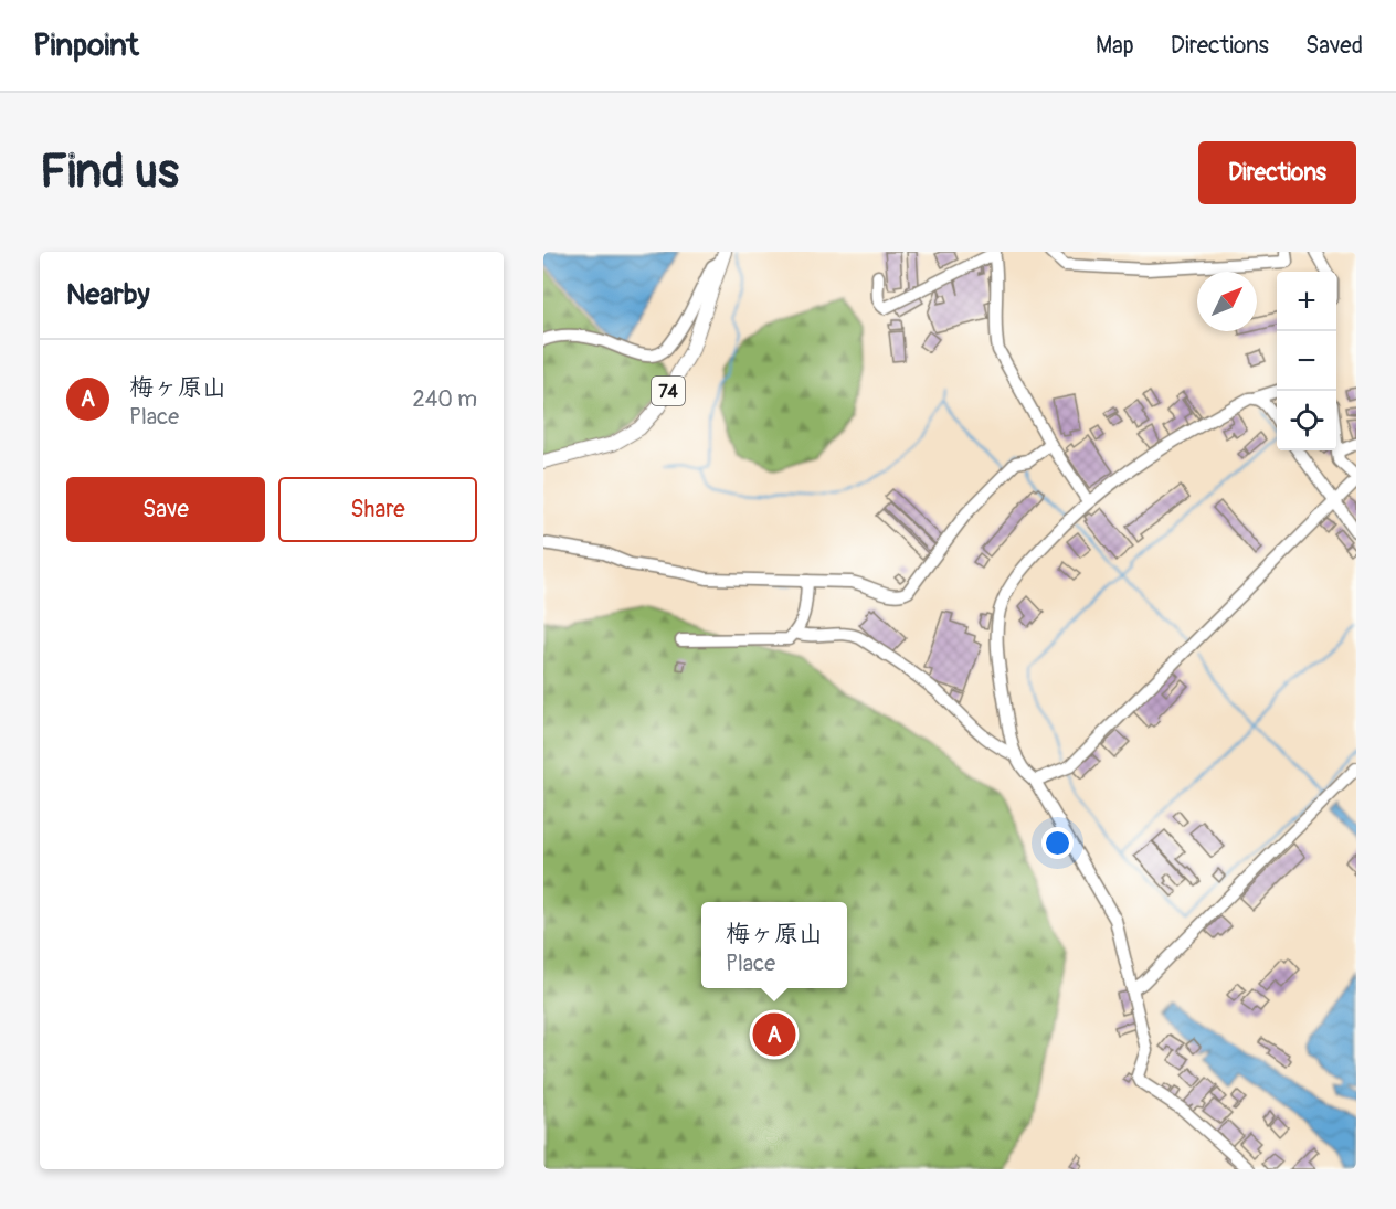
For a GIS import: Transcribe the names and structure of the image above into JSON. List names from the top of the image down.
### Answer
{
  "streets": {
    "main road": ["74"]
  },
  "north": "top right",
  "page": {
    "header": "Pinpoint",
    "nav": ["Map", "Directions", "Saved"],
    "buttons": [
      "Directions",
      ["Save", "Share"]
    ],
    "title": "Find us",
    "heading": "Nearby",
    "map_buttons": ["+", "−"],
    "list": [
      {
        "mark": "A",
        "name": "梅ヶ原山",
        "note": "Place",
        "value": "240 m"
      }
    ],
    "popup": ["梅ヶ原山", "Place"],
    "pins": "A"
  }
}
